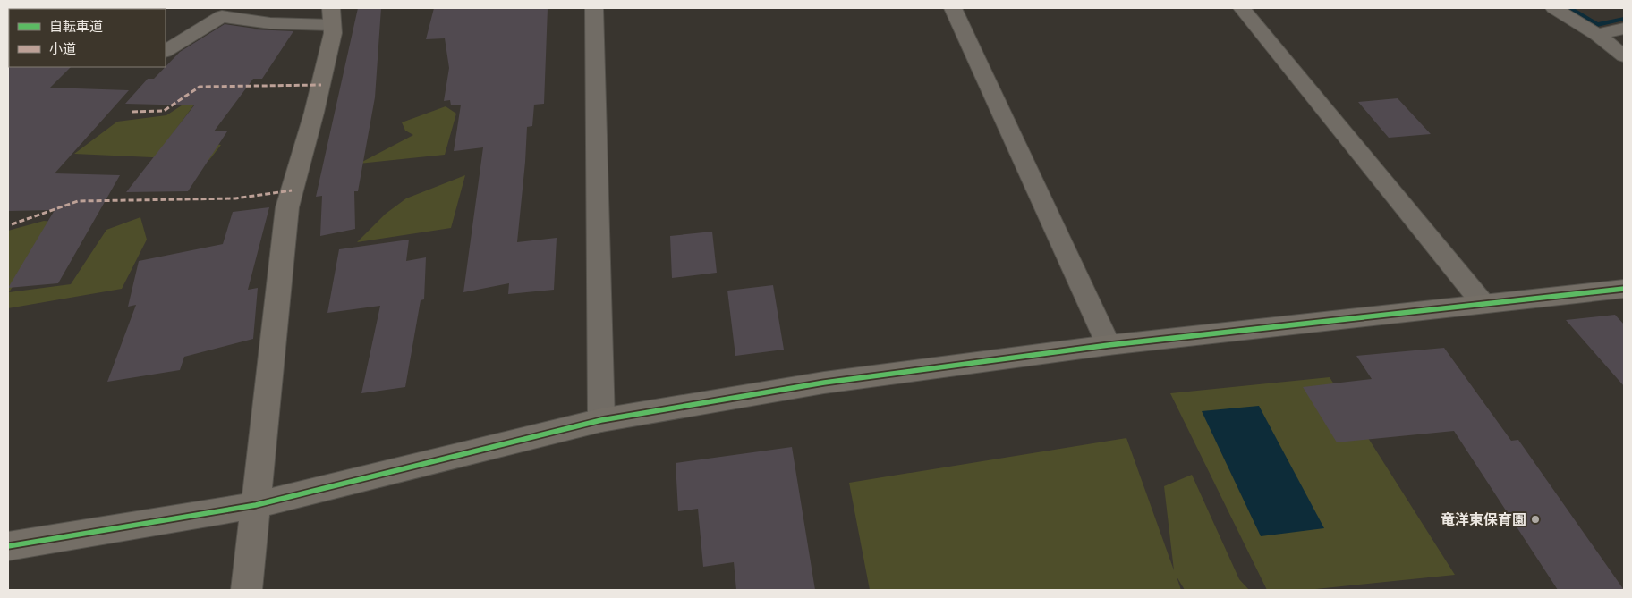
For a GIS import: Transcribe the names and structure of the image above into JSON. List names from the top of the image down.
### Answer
{
  "places": ["竜洋東保育園"],
  "legend": ["自転車道", "小道"]
}
